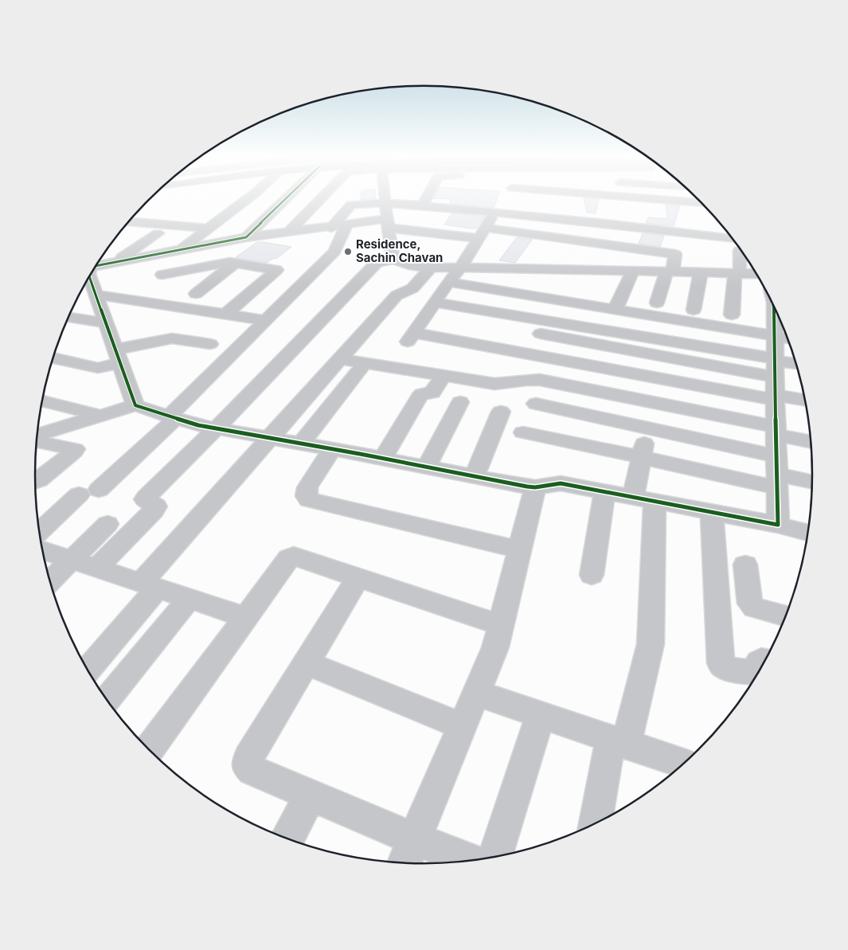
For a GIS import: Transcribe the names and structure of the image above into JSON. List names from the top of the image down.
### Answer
{
  "places": ["Residence, Sachin Chavan"]
}
